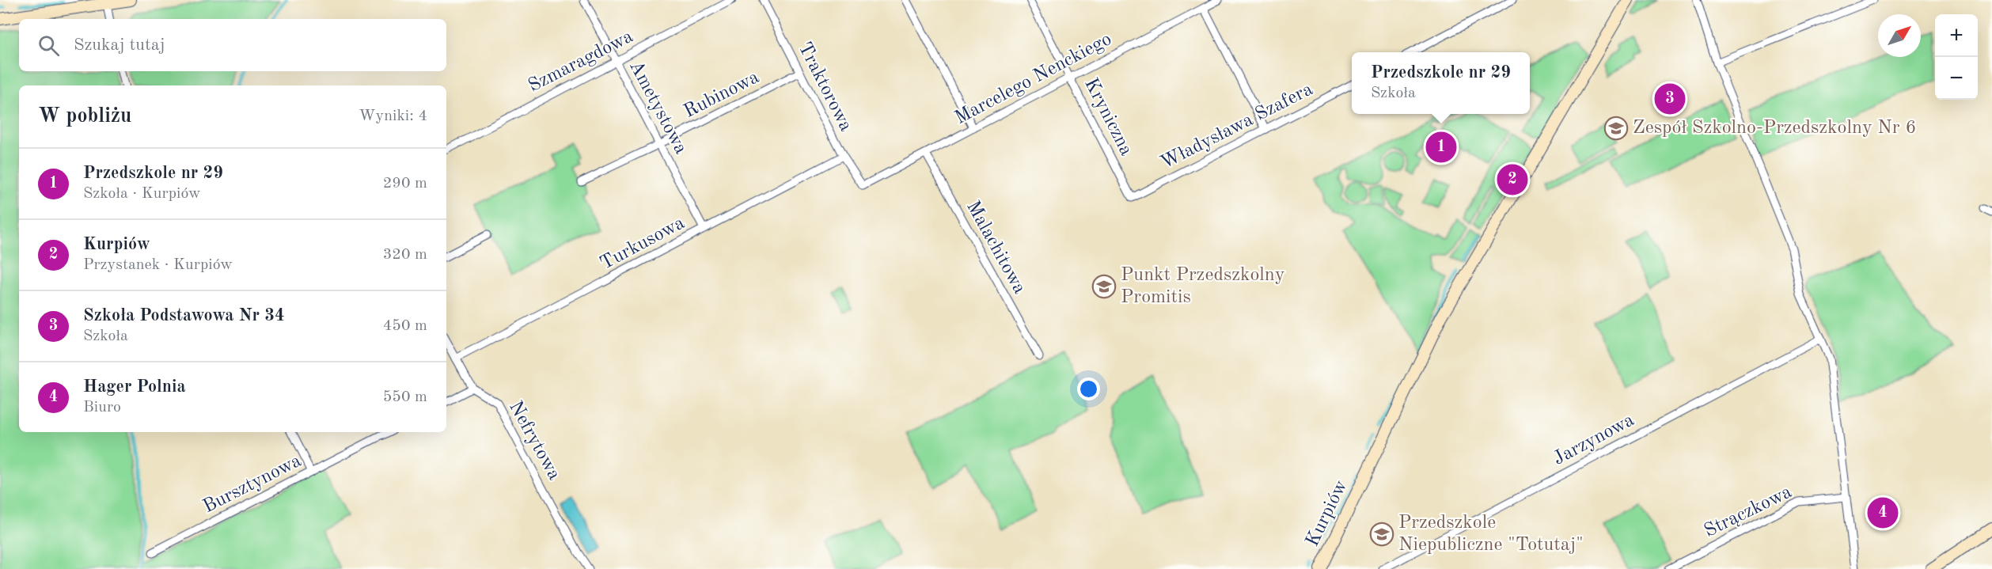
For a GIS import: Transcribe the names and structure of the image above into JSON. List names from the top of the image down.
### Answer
{
  "streets": {
    "street": [
      "Szmaragdowa",
      "Marcelego Nenckiego",
      "Traktorowa",
      "Rubinowa",
      "Ametystowa",
      "Kryniczna",
      "Władysława Szafera",
      "Turkusowa",
      "Malachitowa",
      "Jarzynowa",
      "Nefrytowa",
      "Bursztynowa",
      "Strączkowa",
      "Kurpiów"
    ]
  },
  "crossings": [
    ["Szmaragdowa", "Ametystowa"],
    ["Marcelego Nenckiego", "Traktorowa"],
    ["Marcelego Nenckiego", "Kryniczna"],
    ["Marcelego Nenckiego", "Malachitowa"],
    ["Traktorowa", "Rubinowa"],
    ["Traktorowa", "Turkusowa"],
    ["Rubinowa", "Ametystowa"],
    ["Ametystowa", "Turkusowa"],
    ["Kryniczna", "Władysława Szafera"],
    ["Turkusowa", "Nefrytowa"]
  ],
  "places": {
    "school or university": ["Zespół Szkolno-Przedszkolny Nr 6", "Punkt Przedszkolny Promitis", "Przedszkole Niepubliczne \"Totutaj\""]
  },
  "north": "top right",
  "page": {
    "map_buttons": ["+", "−"],
    "search": "Szukaj tutaj",
    "popup": ["Przedszkole nr 29", "Szkoła"],
    "pins": [
      "3",
      "1",
      "2",
      "4"
    ],
    "heading": ["W pobliżu", "Wyniki: 4"],
    "list": [
      {
        "mark": "1",
        "name": "Przedszkole nr 29",
        "note": "Szkoła · Kurpiów",
        "value": "290 m"
      },
      {
        "mark": "2",
        "name": "Kurpiów",
        "note": "Przystanek · Kurpiów",
        "value": "320 m"
      },
      {
        "mark": "3",
        "name": "Szkoła Podstawowa Nr 34",
        "note": "Szkoła",
        "value": "450 m"
      },
      {
        "mark": "4",
        "name": "Hager Polnia",
        "note": "Biuro",
        "value": "550 m"
      }
    ]
  }
}
